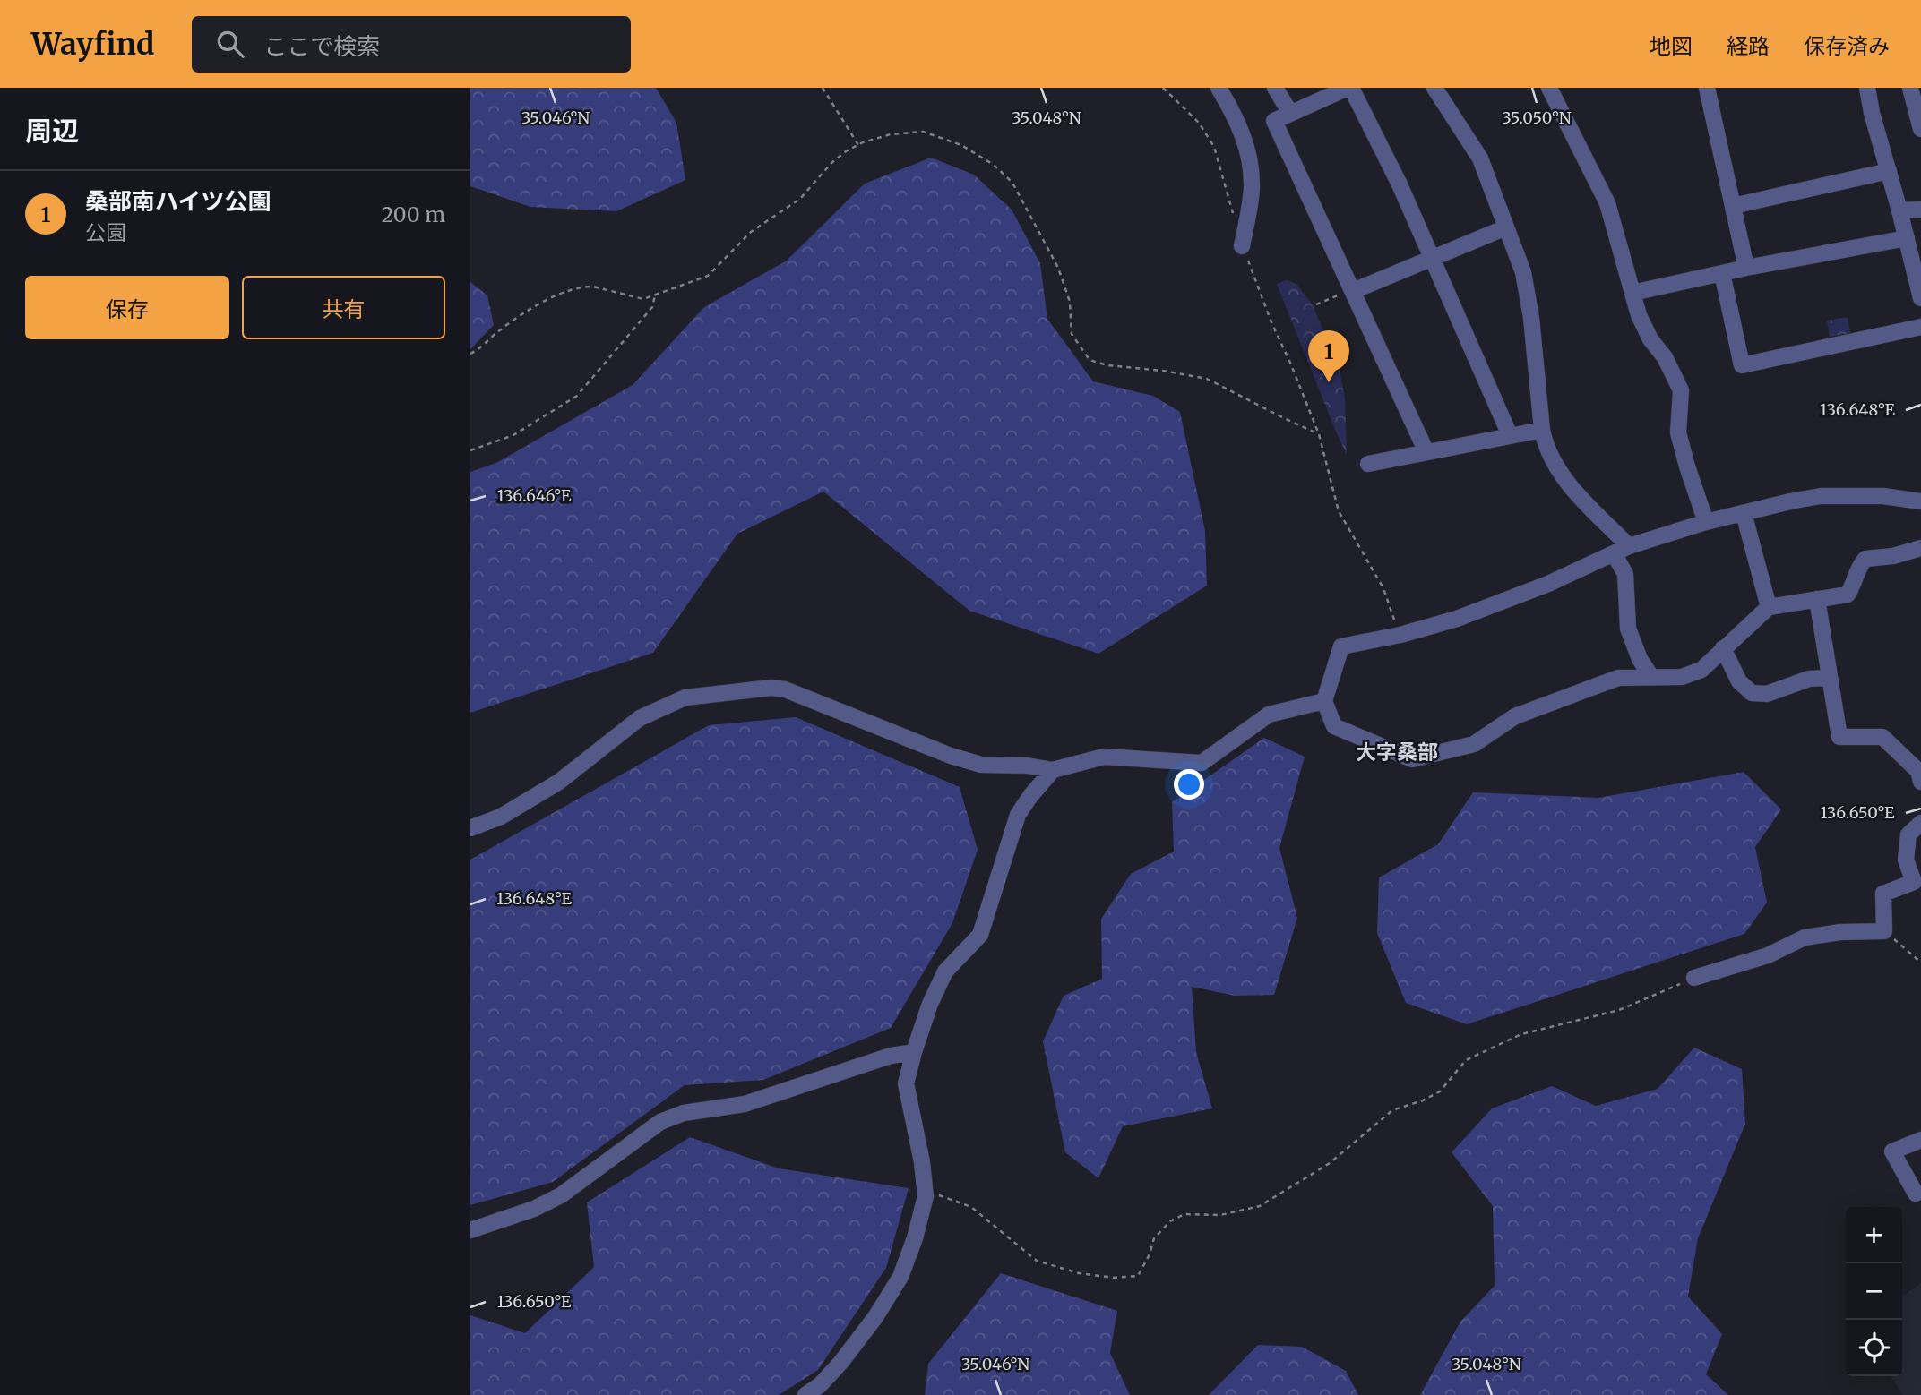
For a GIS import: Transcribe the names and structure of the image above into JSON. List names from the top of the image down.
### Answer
{
  "districts": ["大字桑部"],
  "page": {
    "header": "Wayfind",
    "search": "ここで検索",
    "nav": ["地図", "経路", "保存済み"],
    "heading": "周辺",
    "list": [
      {
        "mark": "1",
        "name": "桑部南ハイツ公園",
        "note": "公園",
        "value": "200 m"
      }
    ],
    "buttons": ["保存", "共有"],
    "pins": "1",
    "map_buttons": ["+", "−"]
  },
  "coordinates": [
    "35.046°N",
    "35.050°N",
    "35.048°N",
    "136.648°E",
    "136.646°E",
    "136.650°E"
  ]
}
